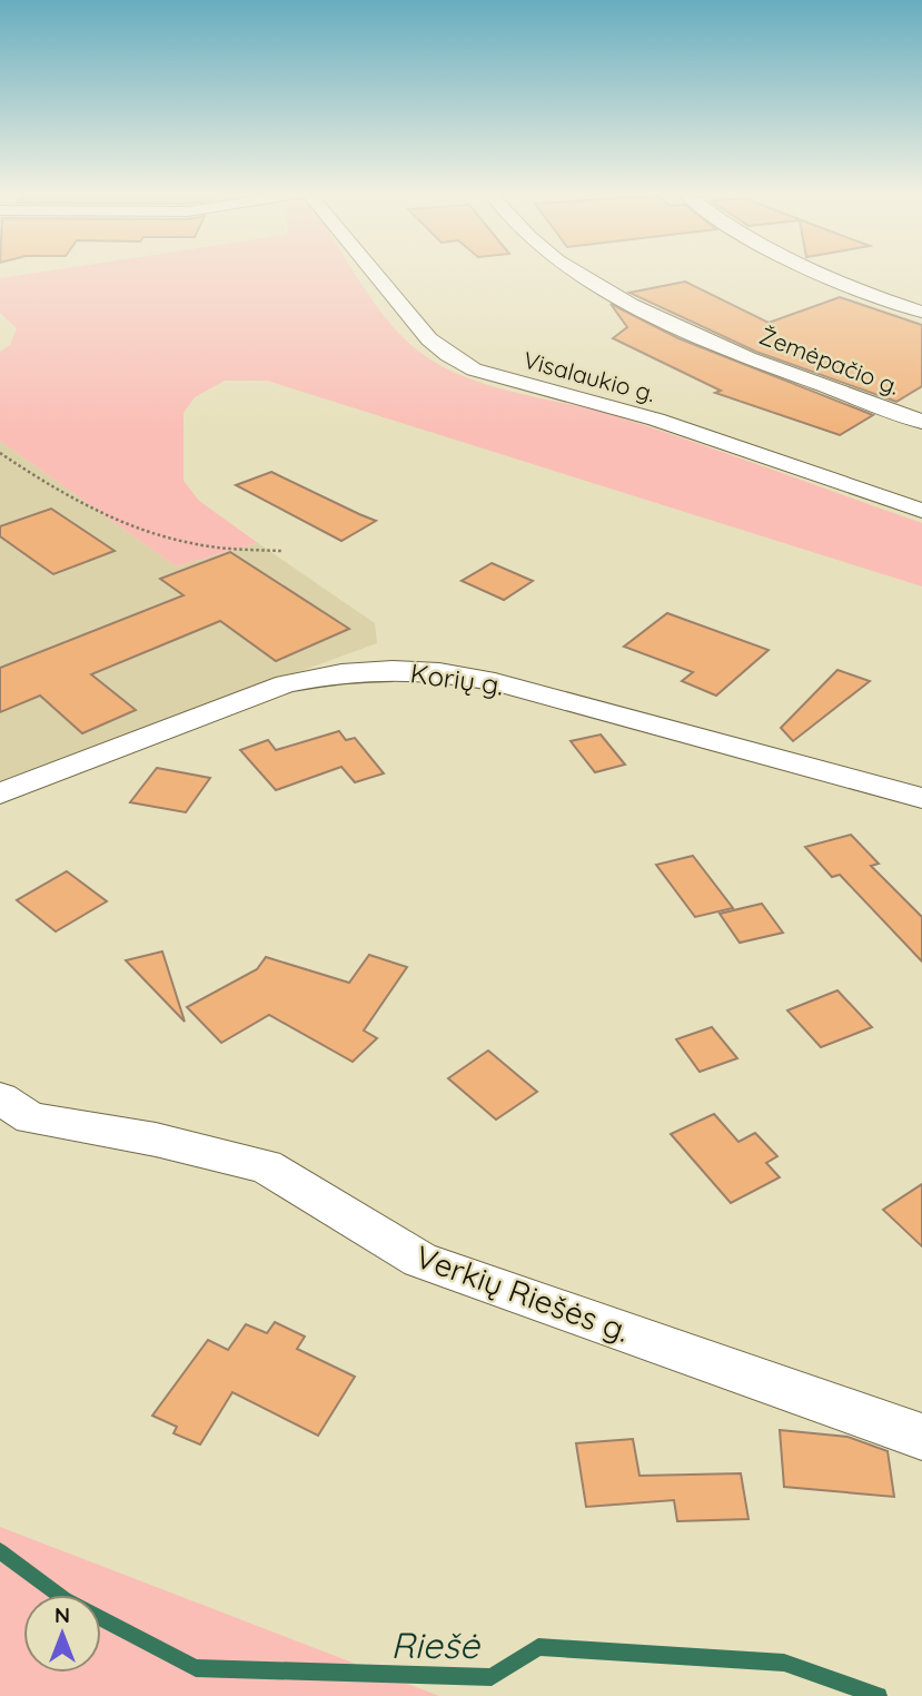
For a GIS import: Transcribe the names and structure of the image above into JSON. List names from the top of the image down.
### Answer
{
  "streets": {
    "street": [
      "Žemėpačio g.",
      "Visalaukio g.",
      "Korių g.",
      "Verkių Riešės g."
    ]
  },
  "water": ["Riešė"],
  "north": "top"
}
